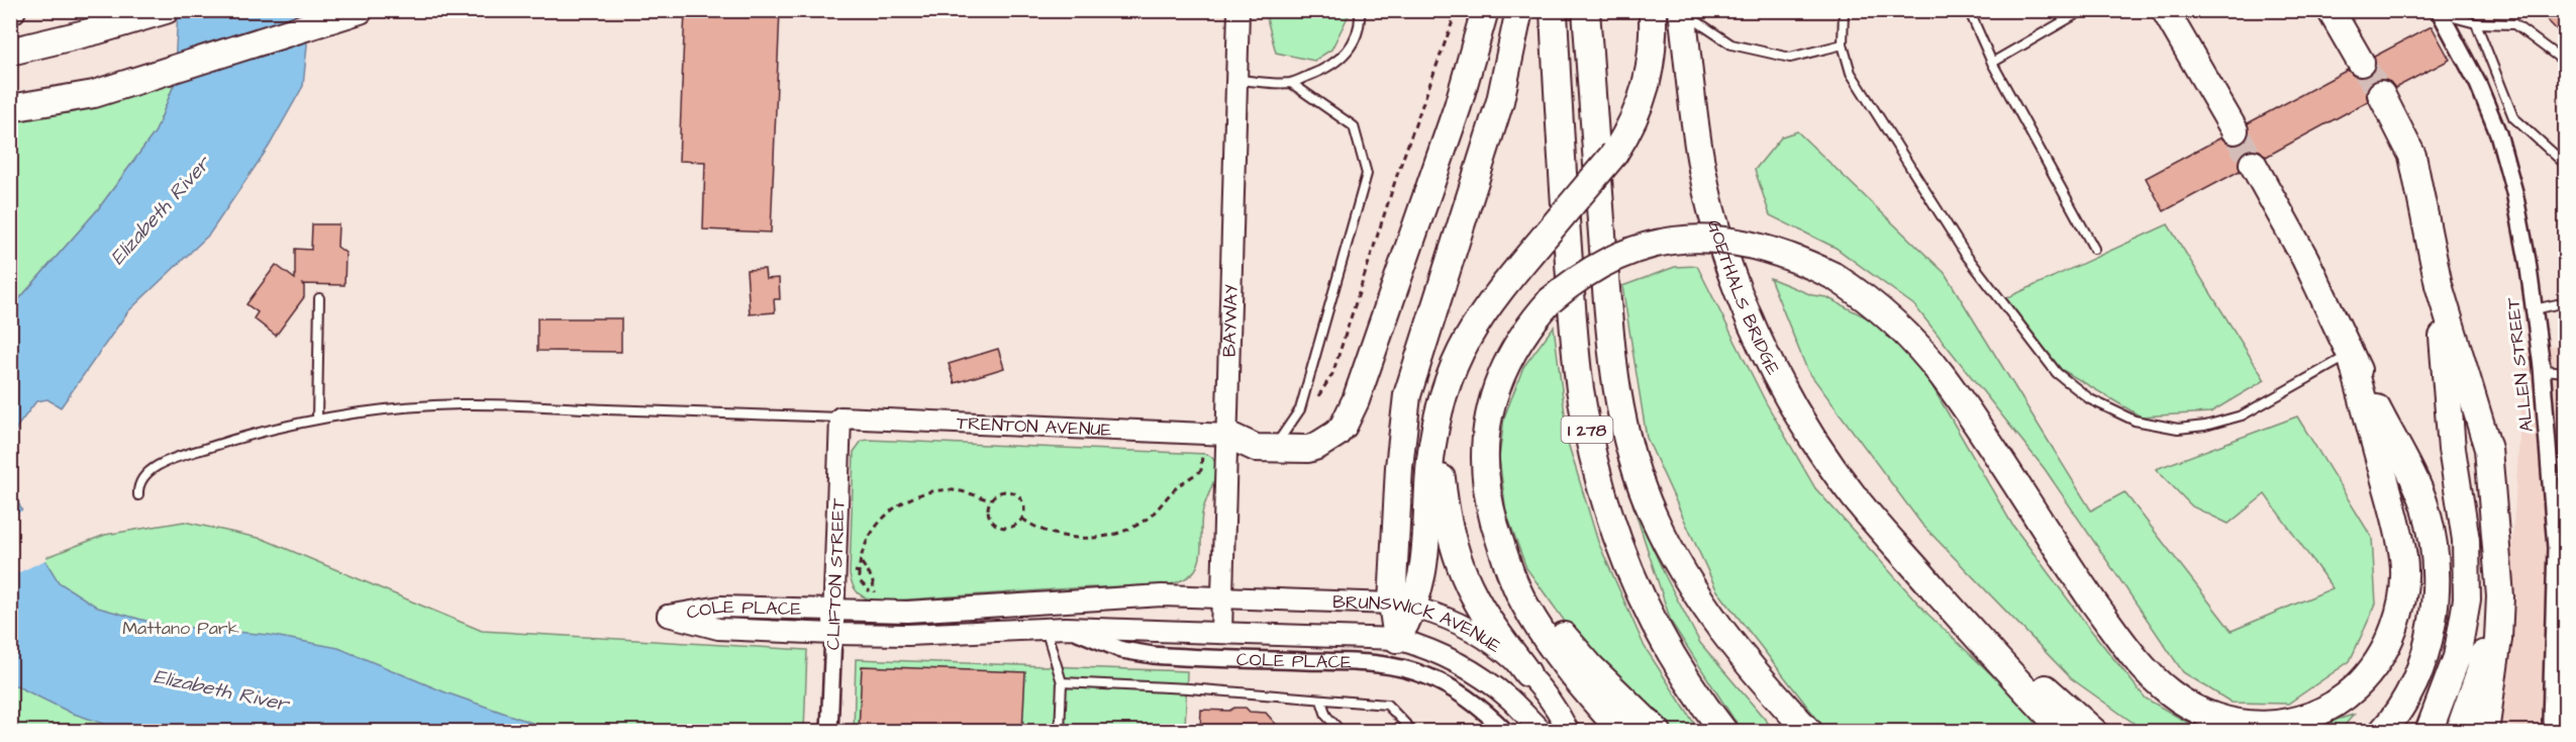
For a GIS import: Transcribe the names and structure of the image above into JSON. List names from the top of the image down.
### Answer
{
  "streets": {
    "highway": ["GOETHALS BRIDGE", "I 278"],
    "street": [
      "BAYWAY",
      "ALLEN STREET",
      "TRENTON AVENUE",
      "CLIFTON STREET",
      "COLE PLACE",
      "BRUNSWICK AVENUE"
    ]
  },
  "crossings": [
    ["BAYWAY", "TRENTON AVENUE"],
    ["BAYWAY", "COLE PLACE"],
    ["BAYWAY", "BRUNSWICK AVENUE"],
    ["TRENTON AVENUE", "CLIFTON STREET"],
    ["CLIFTON STREET", "COLE PLACE"],
    ["COLE PLACE", "BRUNSWICK AVENUE"]
  ],
  "water": ["Elizabeth River"],
  "parks": ["Mattano Park"]
}
